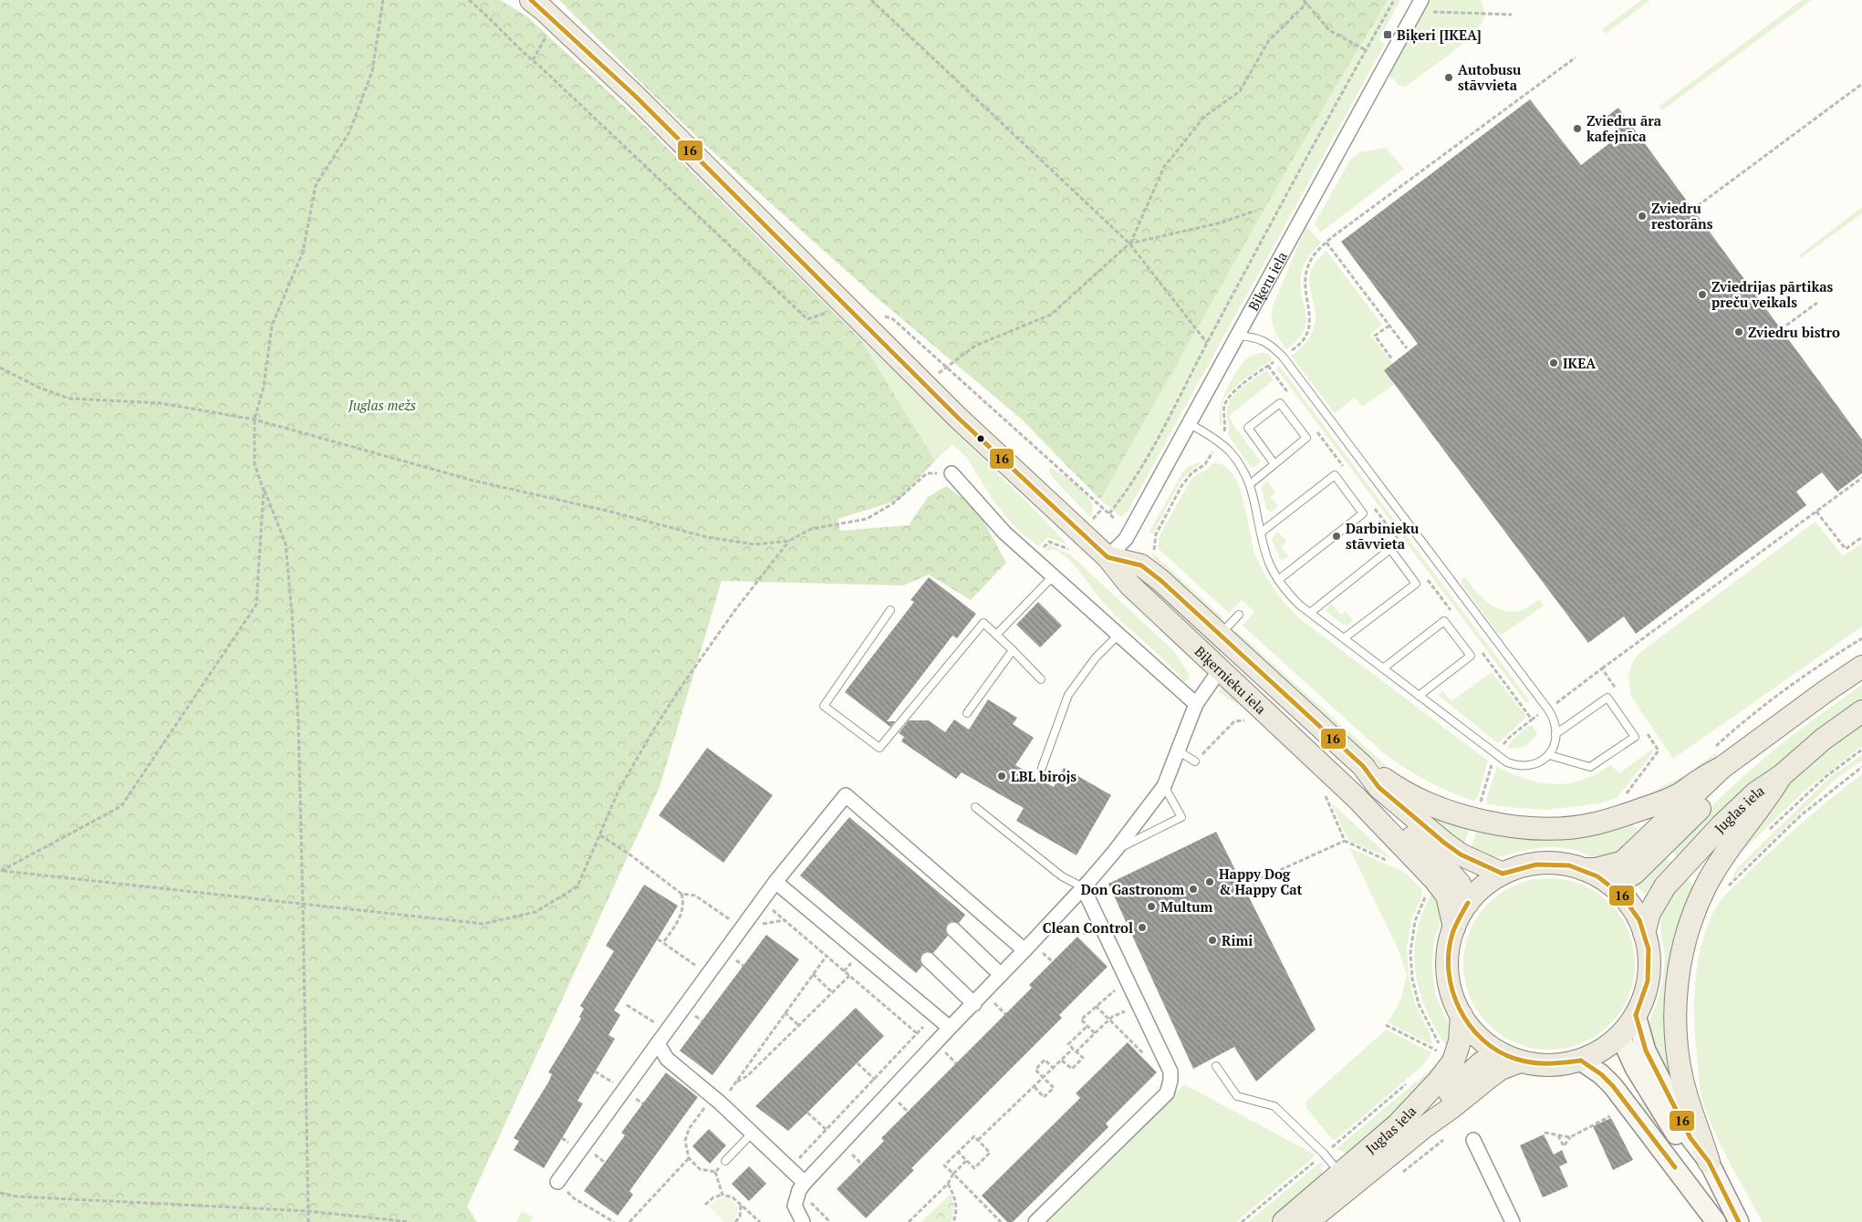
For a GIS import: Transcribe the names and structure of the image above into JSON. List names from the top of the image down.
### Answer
{
  "streets": {
    "main road": ["Biķernieku iela", "Juglas iela"],
    "street": ["Biķeru iela"]
  },
  "crossings": [
    ["Biķeru iela", "Biķernieku iela"]
  ],
  "parks": ["Juglas mežs"],
  "places": {
    "transit": ["Biķeri [IKEA]"],
    "other": [
      "Autobusu stāvvieta",
      "Zviedru āra kafejnīca",
      "Zviedru restorāns",
      "Zviedrijas pārtikas preču veikals",
      "Zviedru bistro",
      "IKEA",
      "Darbinieku stāvvieta",
      "LBL birojs",
      "Happy Dog & Happy Cat",
      "Don Gastronom",
      "Multum",
      "Clean Control",
      "Rimi"
    ]
  },
  "lines": ["transit line 16"]
}
